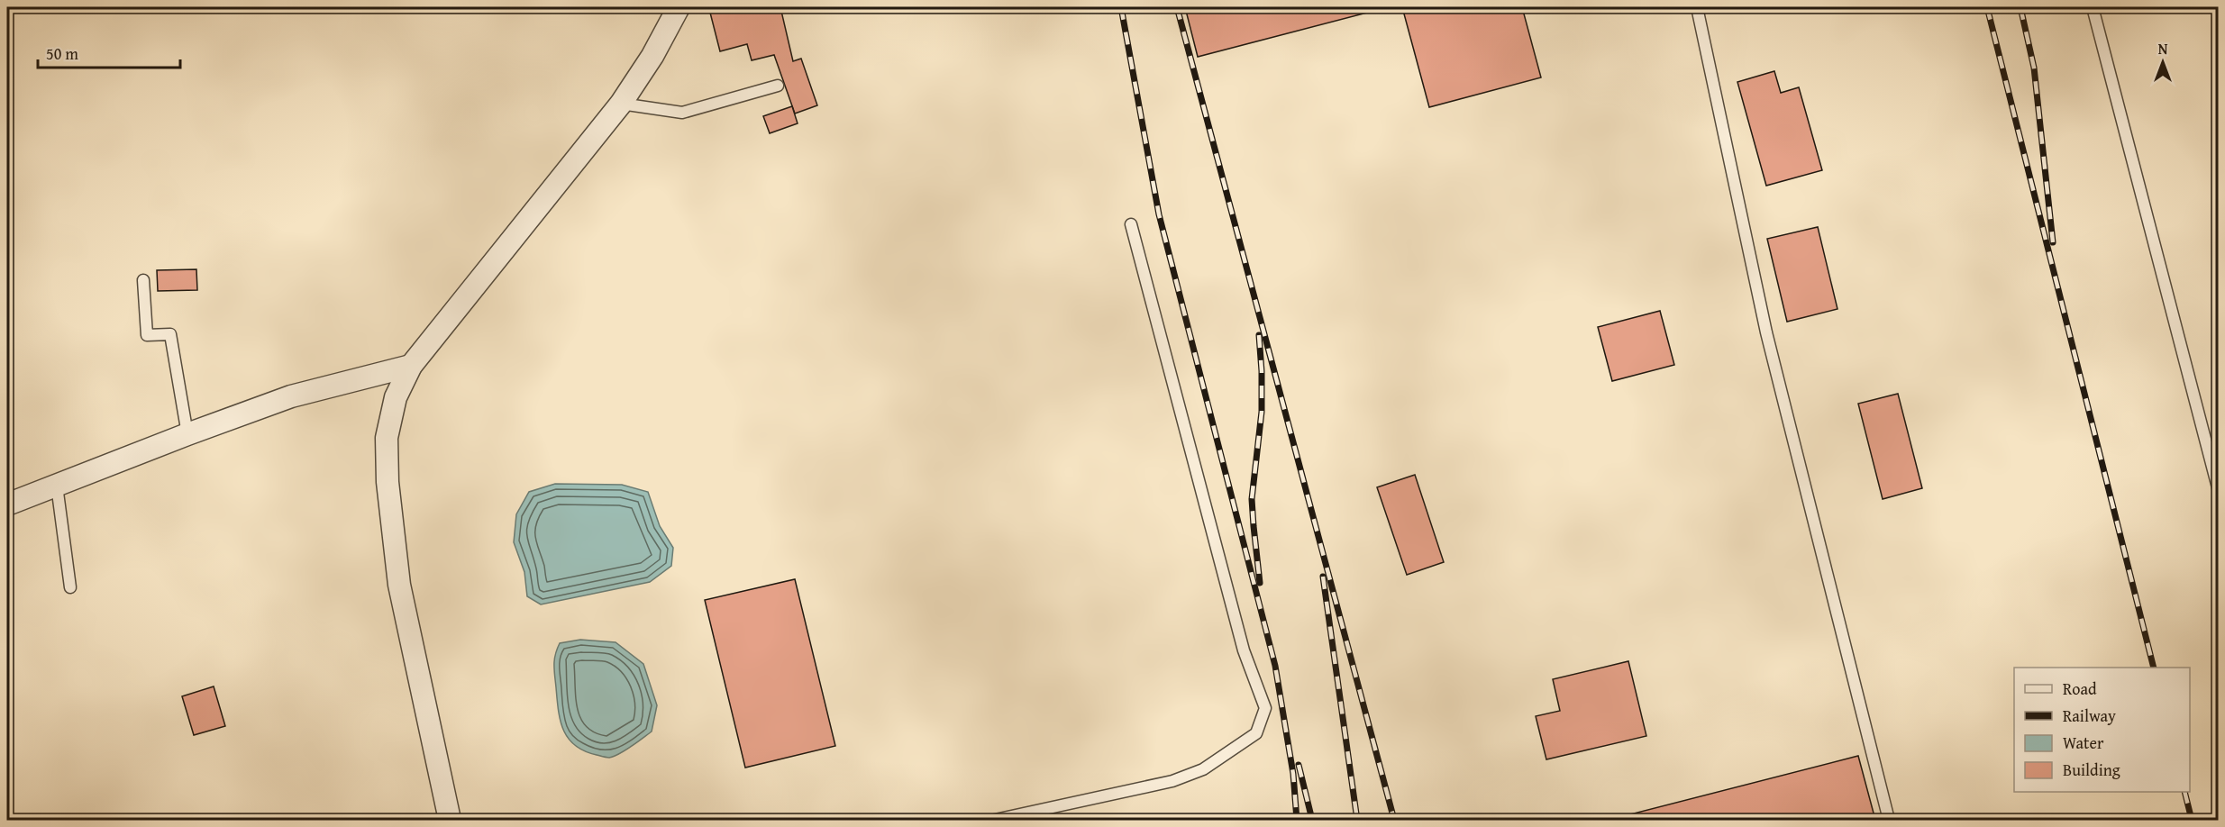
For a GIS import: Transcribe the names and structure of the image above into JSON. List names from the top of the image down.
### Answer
{
  "legend": [
    "Road",
    "Railway",
    "Water",
    "Building"
  ],
  "scale_bar": "50 m",
  "north": "top"
}
